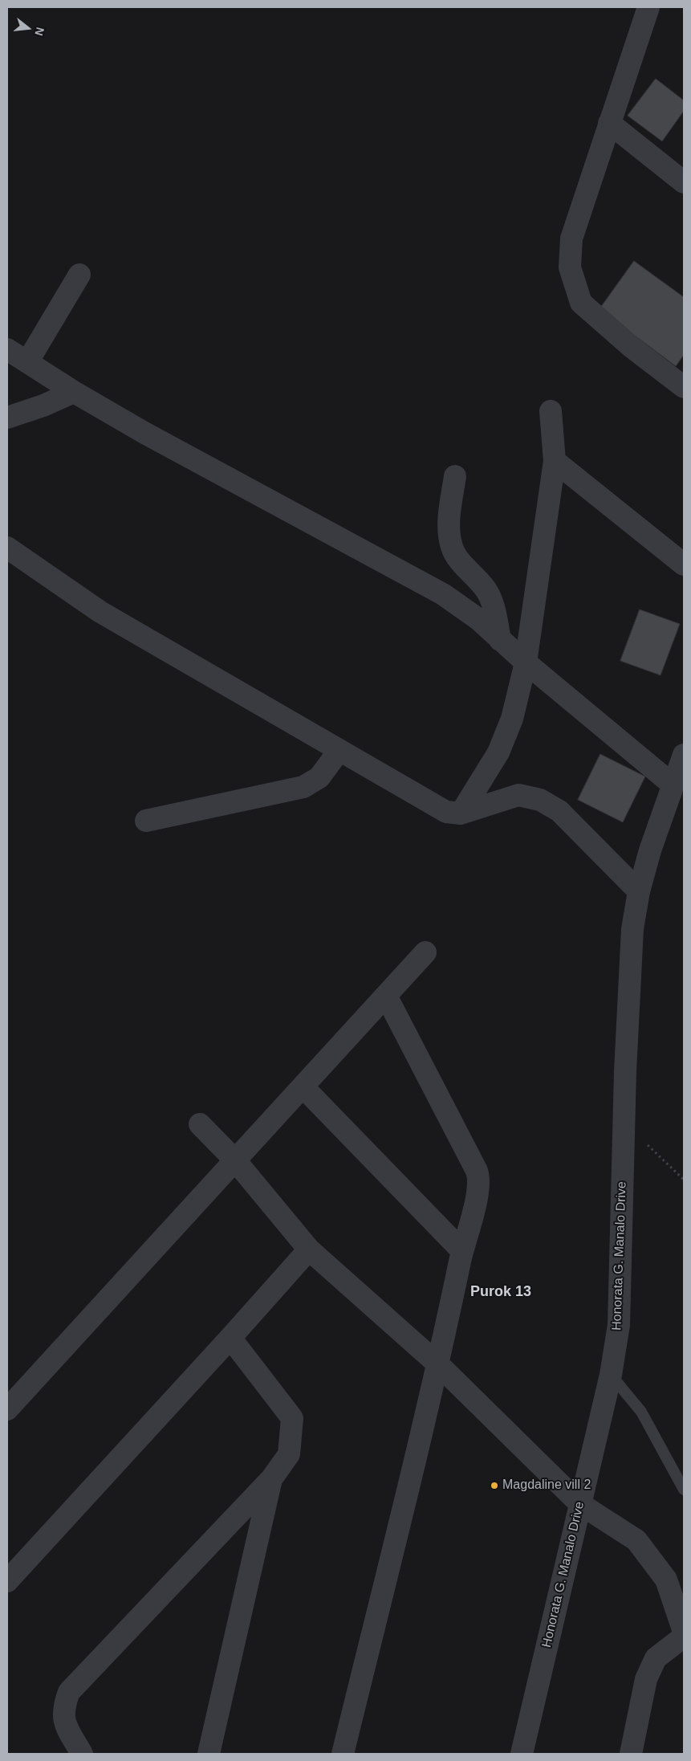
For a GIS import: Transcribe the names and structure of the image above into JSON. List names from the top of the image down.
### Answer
{
  "streets": {
    "street": ["Honorata G. Manalo Drive"]
  },
  "districts": ["Purok 13"],
  "places": ["Magdaline vill 2"],
  "north": "right"
}
